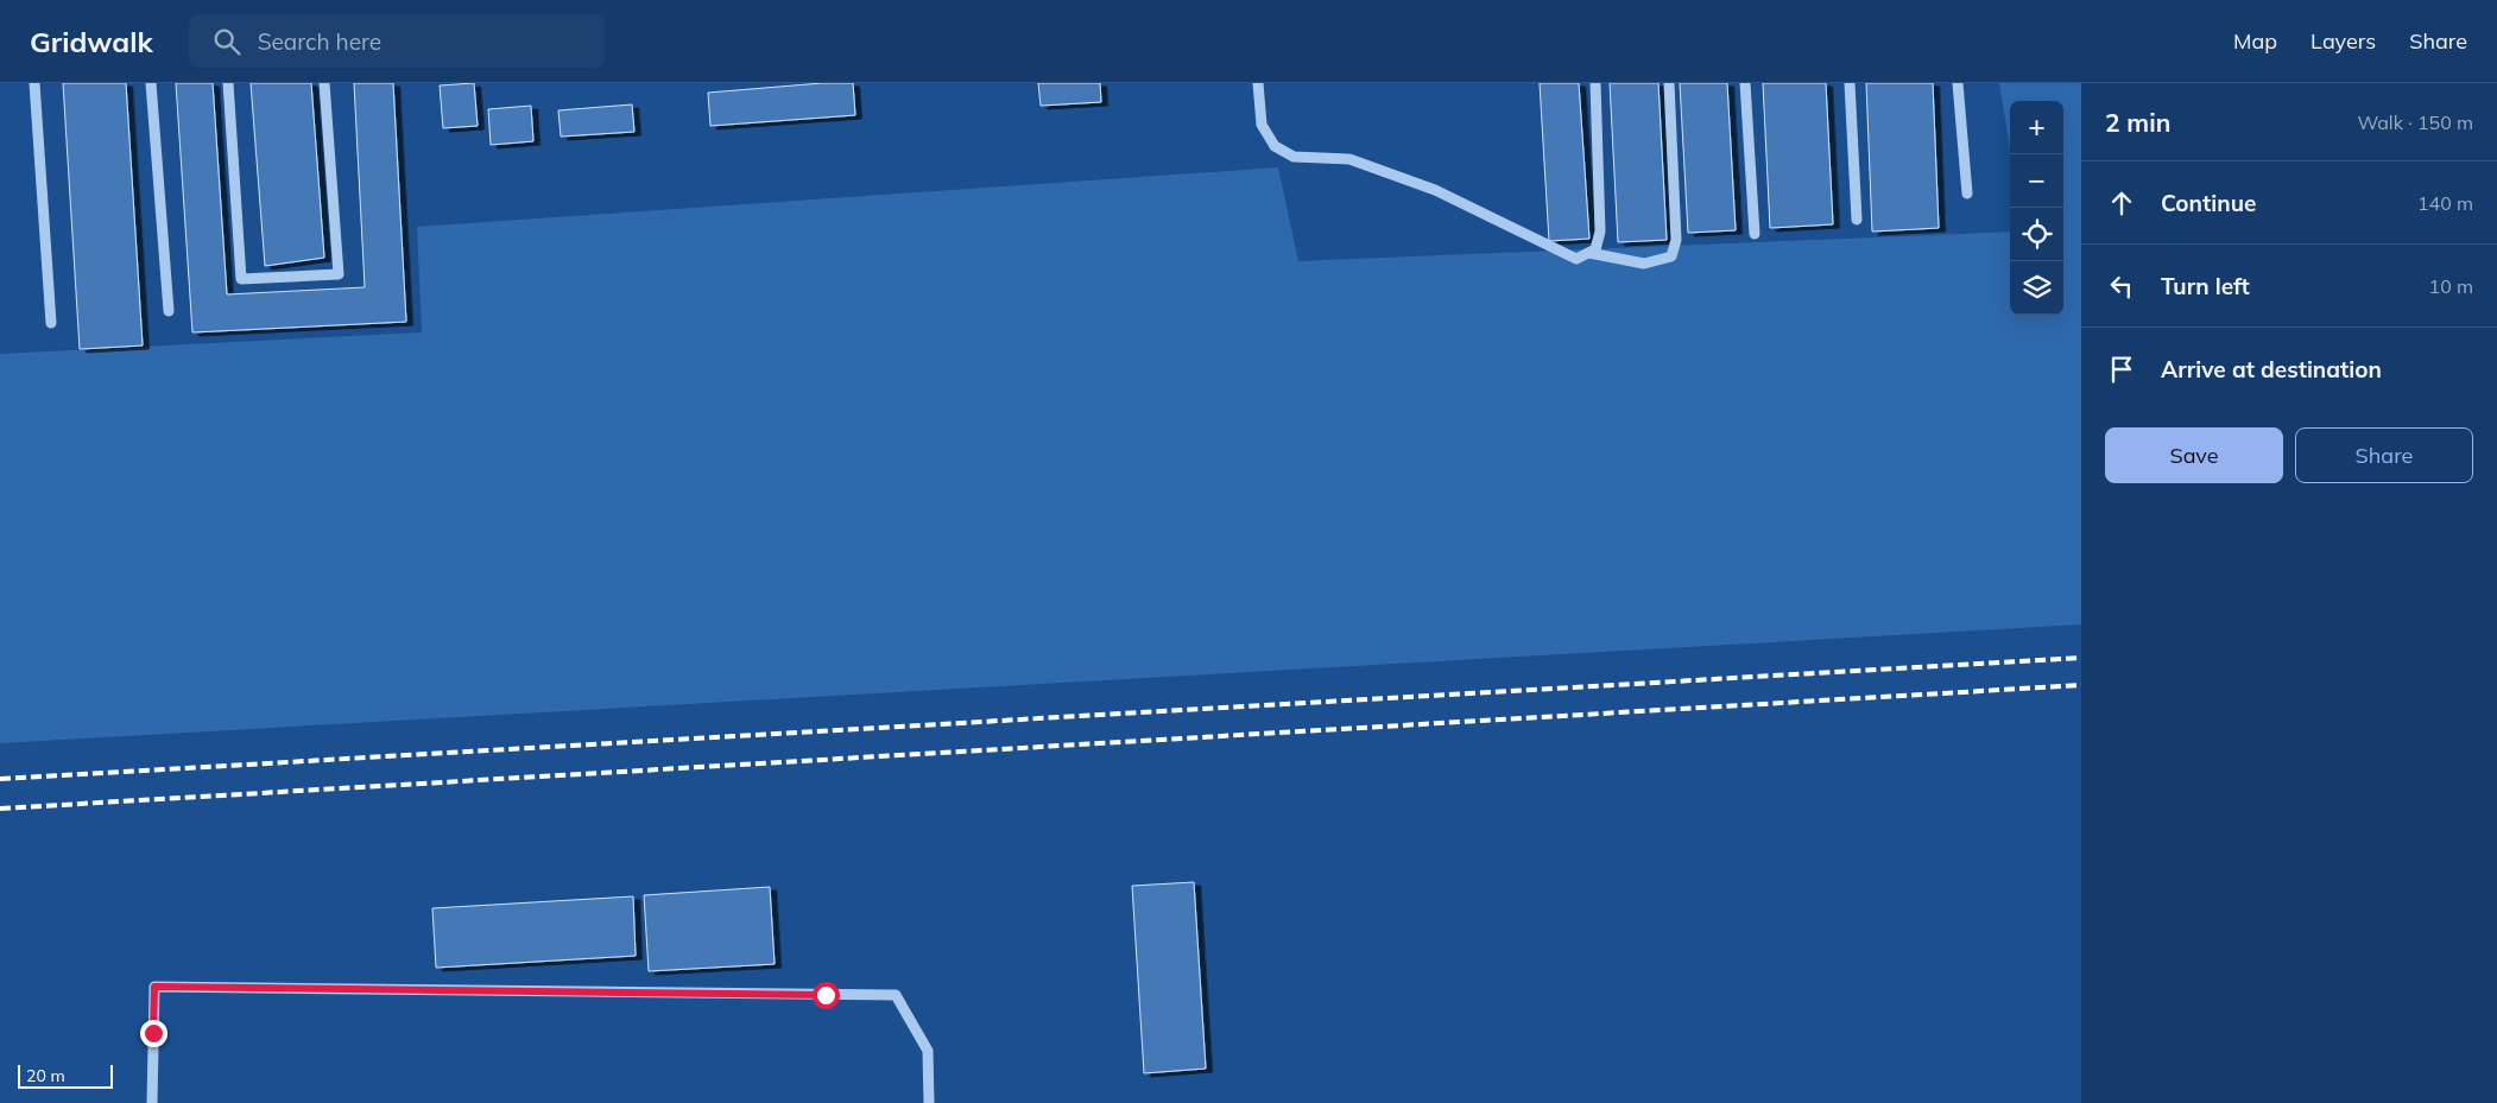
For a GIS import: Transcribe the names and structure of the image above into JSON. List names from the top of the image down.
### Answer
{
  "scale_bar": "20 m",
  "page": {
    "header": "Gridwalk",
    "search": "Search here",
    "nav": ["Map", "Layers", "Share"],
    "heading": ["2 min", "Walk · 150 m"],
    "map_buttons": ["+", "−"],
    "list": [
      ["Continue", "140 m"],
      ["Turn left", "10 m"],
      "Arrive at destination"
    ],
    "buttons": ["Save", "Share"],
    "scale": "20 m"
  }
}
